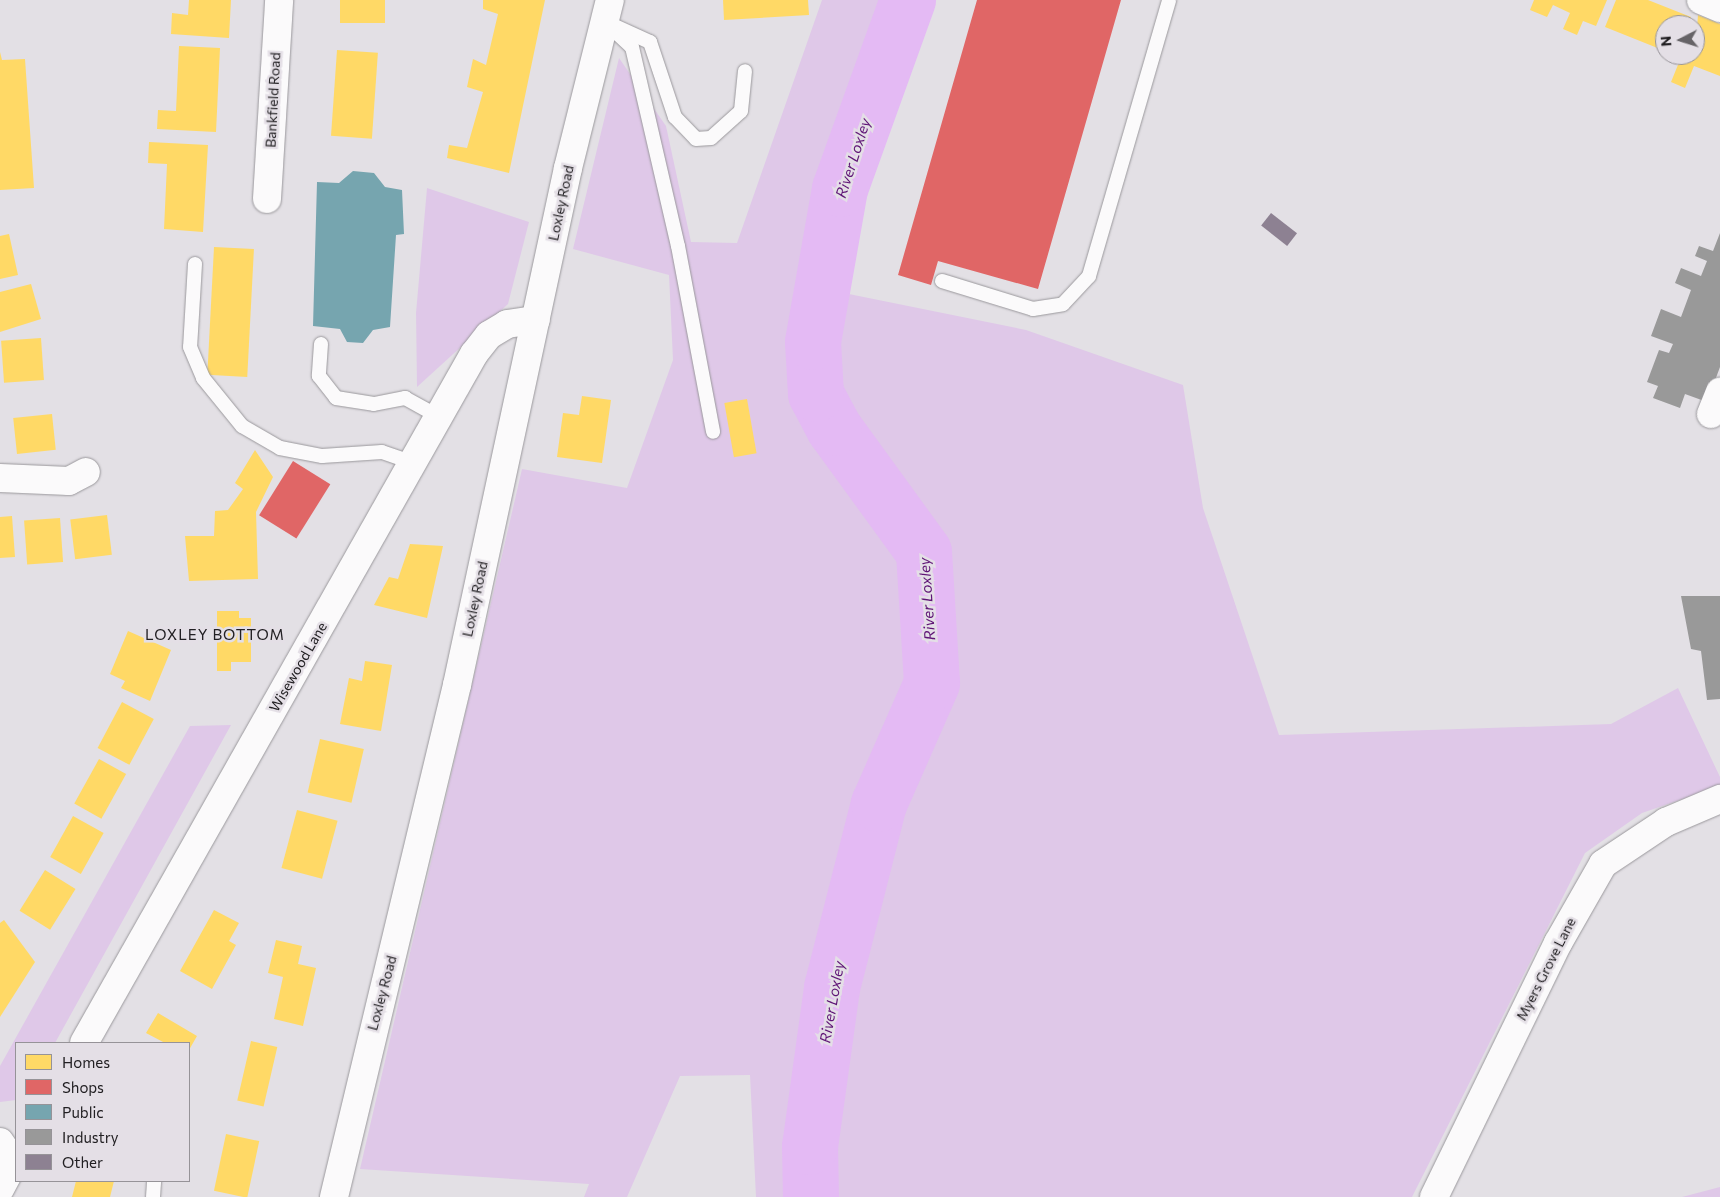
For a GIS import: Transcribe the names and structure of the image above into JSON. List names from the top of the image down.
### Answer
{
  "streets": {
    "street": [
      "Bankfield Road",
      "Loxley Road",
      "Wisewood Lane",
      "Myers Grove Lane"
    ]
  },
  "crossings": [
    ["Loxley Road", "Wisewood Lane"]
  ],
  "districts": ["LOXLEY BOTTOM"],
  "water": ["River Loxley"],
  "legend": [
    "Homes",
    "Shops",
    "Public",
    "Industry",
    "Other"
  ],
  "north": "left"
}
